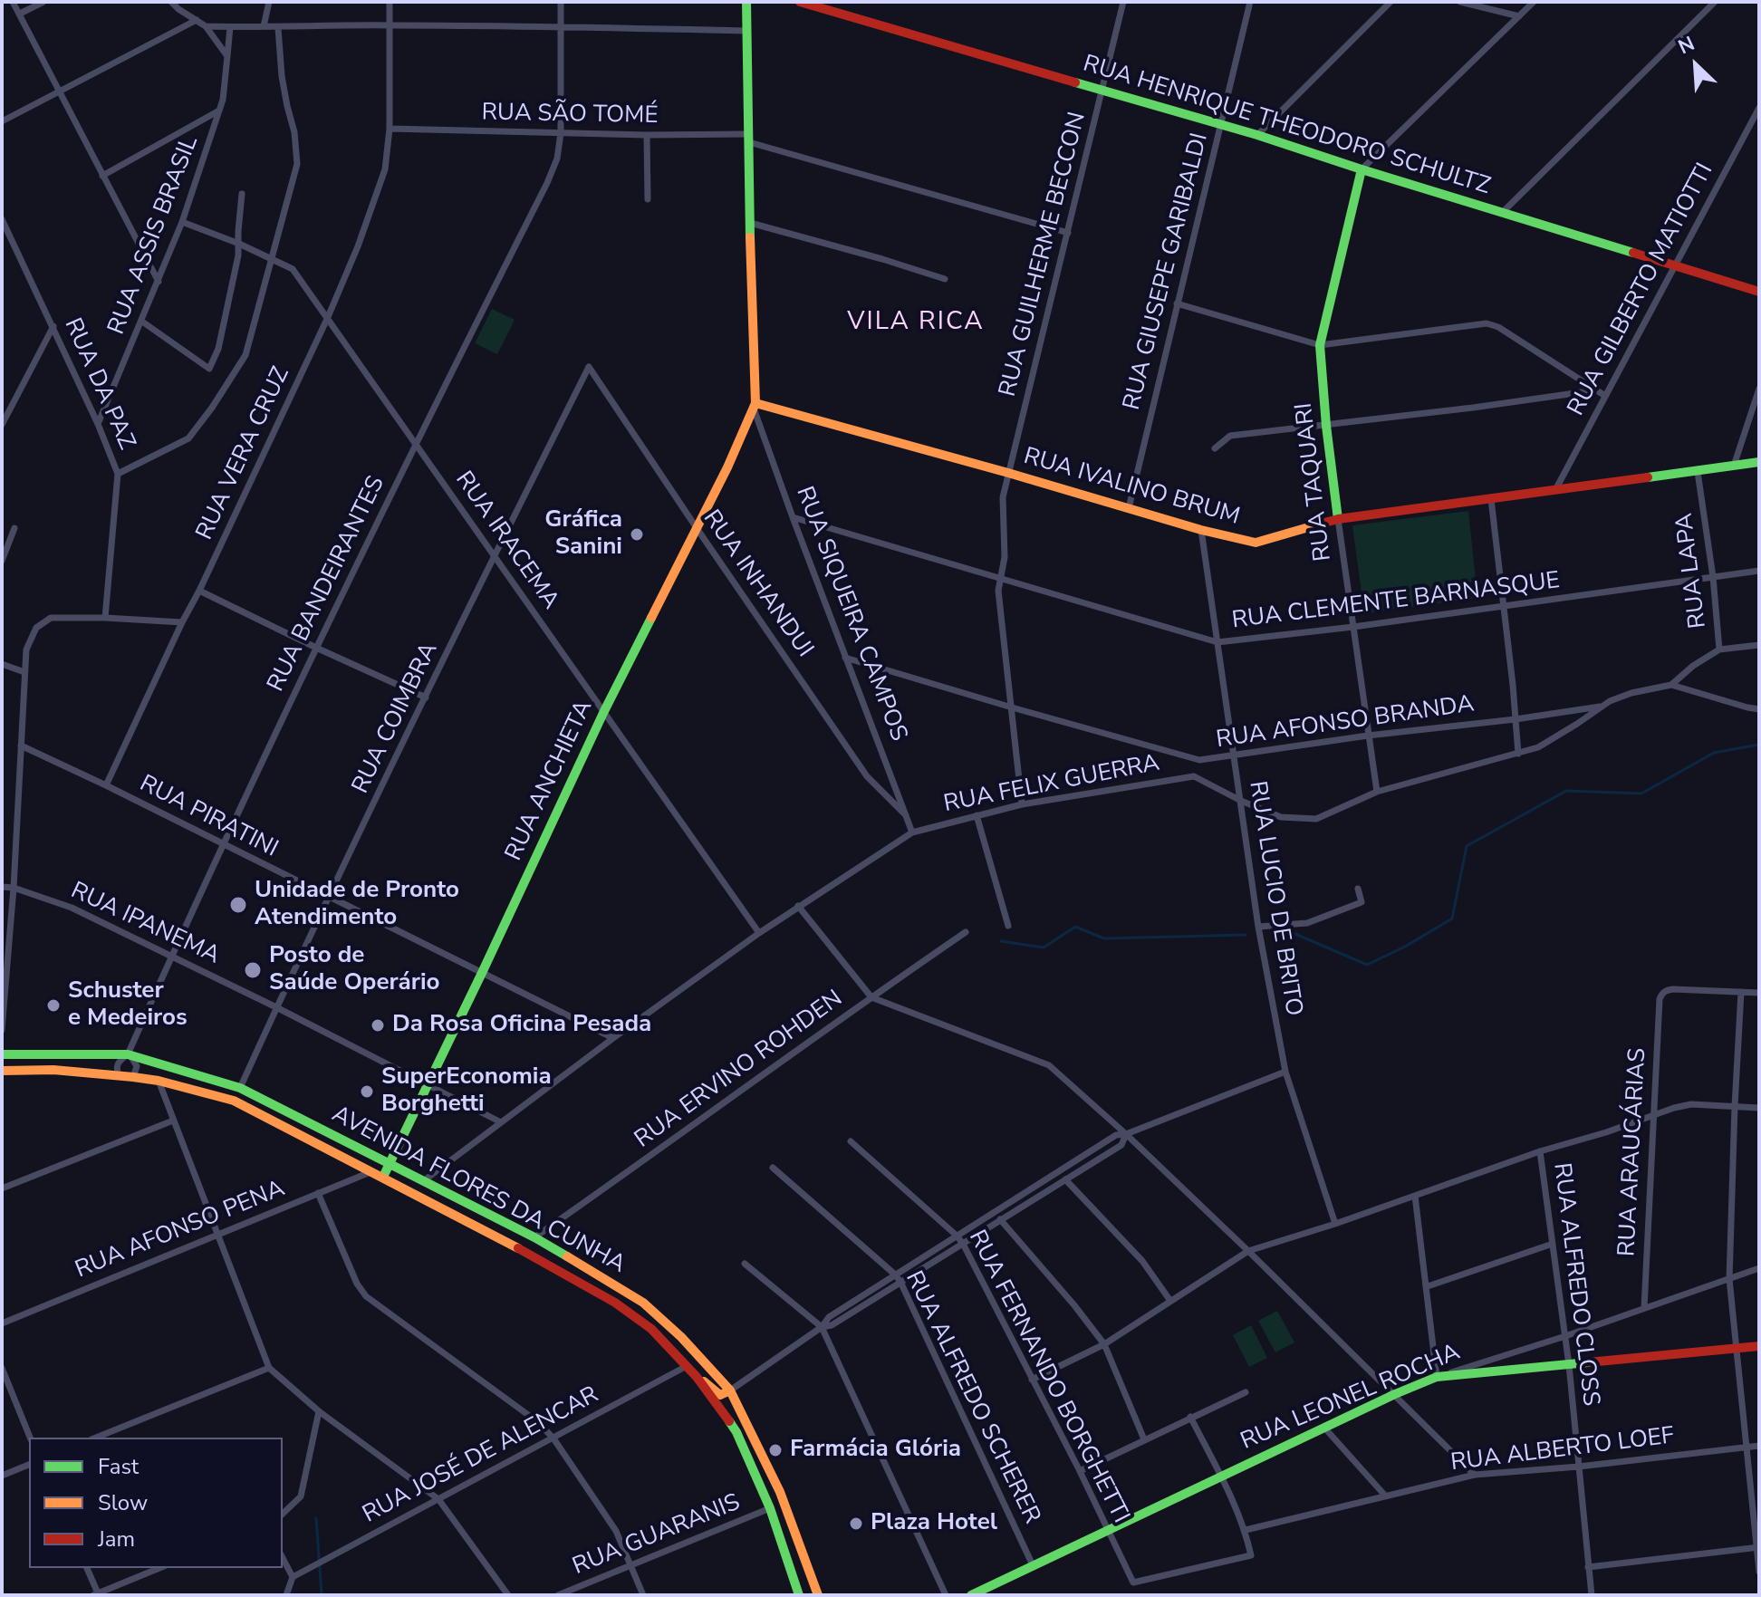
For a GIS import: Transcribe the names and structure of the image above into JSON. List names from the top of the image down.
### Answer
{
  "streets": {
    "main road": [
      "RUA HENRIQUE THEODORO SCHULTZ",
      "RUA TAQUARI",
      "RUA IVALINO BRUM",
      "RUA SIQUEIRA CAMPOS",
      "RUA ANCHIETA",
      "AVENIDA FLORES DA CUNHA",
      "RUA LEONEL ROCHA"
    ],
    "street": [
      "RUA SÃO TOMÉ",
      "RUA ASSIS BRASIL",
      "RUA GUILHERME BECCON",
      "RUA GIUSEPE GARIBALDI",
      "RUA GILBERTO MATIOTTI",
      "RUA DA PAZ",
      "RUA VERA CRUZ",
      "RUA IRACEMA",
      "RUA LAPA",
      "RUA BANDEIRANTES",
      "RUA INHANDUI",
      "RUA CLEMENTE BARNASQUE",
      "RUA COIMBRA",
      "RUA AFONSO BRANDA",
      "RUA FELIX GUERRA",
      "RUA PIRATINI",
      "RUA LUCIO DE BRITO",
      "RUA IPANEMA",
      "RUA ERVINO ROHDEN",
      "RUA ARAUCÁRIAS",
      "RUA AFONSO PENA",
      "RUA ALFREDO CLOSS",
      "RUA FERNANDO BORGHETTI",
      "RUA ALFREDO SCHERER",
      "RUA ALBERTO LOEF",
      "RUA JOSÉ DE ALENCAR",
      "RUA GUARANIS"
    ]
  },
  "crossings": [
    ["RUA SÃO TOMÉ", "RUA GUILHERME BECCON"],
    ["RUA SÃO TOMÉ", "RUA VERA CRUZ"],
    ["RUA SÃO TOMÉ", "RUA BANDEIRANTES"],
    ["RUA SÃO TOMÉ", "RUA SIQUEIRA CAMPOS"],
    ["RUA HENRIQUE THEODORO SCHULTZ", "RUA GUILHERME BECCON"],
    ["RUA HENRIQUE THEODORO SCHULTZ", "RUA GIUSEPE GARIBALDI"],
    ["RUA HENRIQUE THEODORO SCHULTZ", "RUA GILBERTO MATIOTTI"],
    ["RUA HENRIQUE THEODORO SCHULTZ", "RUA TAQUARI"],
    ["RUA ASSIS BRASIL", "RUA DA PAZ"],
    ["RUA ASSIS BRASIL", "RUA IRACEMA"],
    ["RUA GUILHERME BECCON", "RUA IVALINO BRUM"],
    ["RUA GUILHERME BECCON", "RUA CLEMENTE BARNASQUE"],
    ["RUA GUILHERME BECCON", "RUA AFONSO BRANDA"],
    ["RUA GUILHERME BECCON", "RUA FELIX GUERRA"],
    ["RUA GIUSEPE GARIBALDI", "RUA IVALINO BRUM"],
    ["RUA GILBERTO MATIOTTI", "RUA IVALINO BRUM"],
    ["RUA VERA CRUZ", "RUA IRACEMA"],
    ["RUA VERA CRUZ", "RUA PIRATINI"],
    ["RUA TAQUARI", "RUA IVALINO BRUM"],
    ["RUA TAQUARI", "RUA CLEMENTE BARNASQUE"],
    ["RUA TAQUARI", "RUA AFONSO BRANDA"],
    ["RUA TAQUARI", "RUA FELIX GUERRA"],
    ["RUA IVALINO BRUM", "RUA LAPA"],
    ["RUA IVALINO BRUM", "RUA SIQUEIRA CAMPOS"],
    ["RUA IVALINO BRUM", "RUA ANCHIETA"],
    ["RUA IVALINO BRUM", "RUA LUCIO DE BRITO"],
    ["RUA IRACEMA", "RUA BANDEIRANTES"],
    ["RUA IRACEMA", "RUA COIMBRA"],
    ["RUA IRACEMA", "RUA ANCHIETA"],
    ["RUA IRACEMA", "RUA FELIX GUERRA"],
    ["RUA LAPA", "RUA CLEMENTE BARNASQUE"],
    ["RUA LAPA", "RUA FELIX GUERRA"],
    ["RUA BANDEIRANTES", "RUA PIRATINI"],
    ["RUA BANDEIRANTES", "RUA IPANEMA"],
    ["RUA BANDEIRANTES", "AVENIDA FLORES DA CUNHA"],
    ["RUA INHANDUI", "RUA SIQUEIRA CAMPOS"],
    ["RUA INHANDUI", "RUA COIMBRA"],
    ["RUA INHANDUI", "RUA ANCHIETA"],
    ["RUA CLEMENTE BARNASQUE", "RUA SIQUEIRA CAMPOS"],
    ["RUA CLEMENTE BARNASQUE", "RUA LUCIO DE BRITO"],
    ["RUA SIQUEIRA CAMPOS", "RUA AFONSO BRANDA"],
    ["RUA SIQUEIRA CAMPOS", "RUA ANCHIETA"],
    ["RUA SIQUEIRA CAMPOS", "RUA FELIX GUERRA"],
    ["RUA COIMBRA", "RUA PIRATINI"],
    ["RUA COIMBRA", "RUA IPANEMA"],
    ["RUA COIMBRA", "AVENIDA FLORES DA CUNHA"],
    ["RUA AFONSO BRANDA", "RUA FELIX GUERRA"],
    ["RUA AFONSO BRANDA", "RUA LUCIO DE BRITO"],
    ["RUA ANCHIETA", "RUA PIRATINI"],
    ["RUA ANCHIETA", "RUA IPANEMA"],
    ["RUA ANCHIETA", "AVENIDA FLORES DA CUNHA"],
    ["RUA FELIX GUERRA", "RUA PIRATINI"],
    ["RUA FELIX GUERRA", "RUA LUCIO DE BRITO"],
    ["RUA FELIX GUERRA", "RUA IPANEMA"],
    ["RUA FELIX GUERRA", "AVENIDA FLORES DA CUNHA"],
    ["RUA ERVINO ROHDEN", "AVENIDA FLORES DA CUNHA"],
    ["RUA ARAUCÁRIAS", "RUA LEONEL ROCHA"],
    ["AVENIDA FLORES DA CUNHA", "RUA AFONSO PENA"],
    ["AVENIDA FLORES DA CUNHA", "RUA JOSÉ DE ALENCAR"],
    ["AVENIDA FLORES DA CUNHA", "RUA GUARANIS"],
    ["RUA ALFREDO CLOSS", "RUA LEONEL ROCHA"],
    ["RUA ALFREDO CLOSS", "RUA ALBERTO LOEF"],
    ["RUA FERNANDO BORGHETTI", "RUA LEONEL ROCHA"],
    ["RUA FERNANDO BORGHETTI", "RUA ALBERTO LOEF"],
    ["RUA ALFREDO SCHERER", "RUA LEONEL ROCHA"]
  ],
  "districts": ["VILA RICA"],
  "places": [
    "Gráfica Sanini",
    "Unidade de Pronto Atendimento",
    "Posto de Saúde Operário",
    "Schuster e Medeiros",
    "Da Rosa Oficina Pesada",
    "SuperEconomia Borghetti",
    "Farmácia Glória",
    "Plaza Hotel"
  ],
  "legend": ["Fast", "Slow", "Jam"],
  "north": "top left"
}
